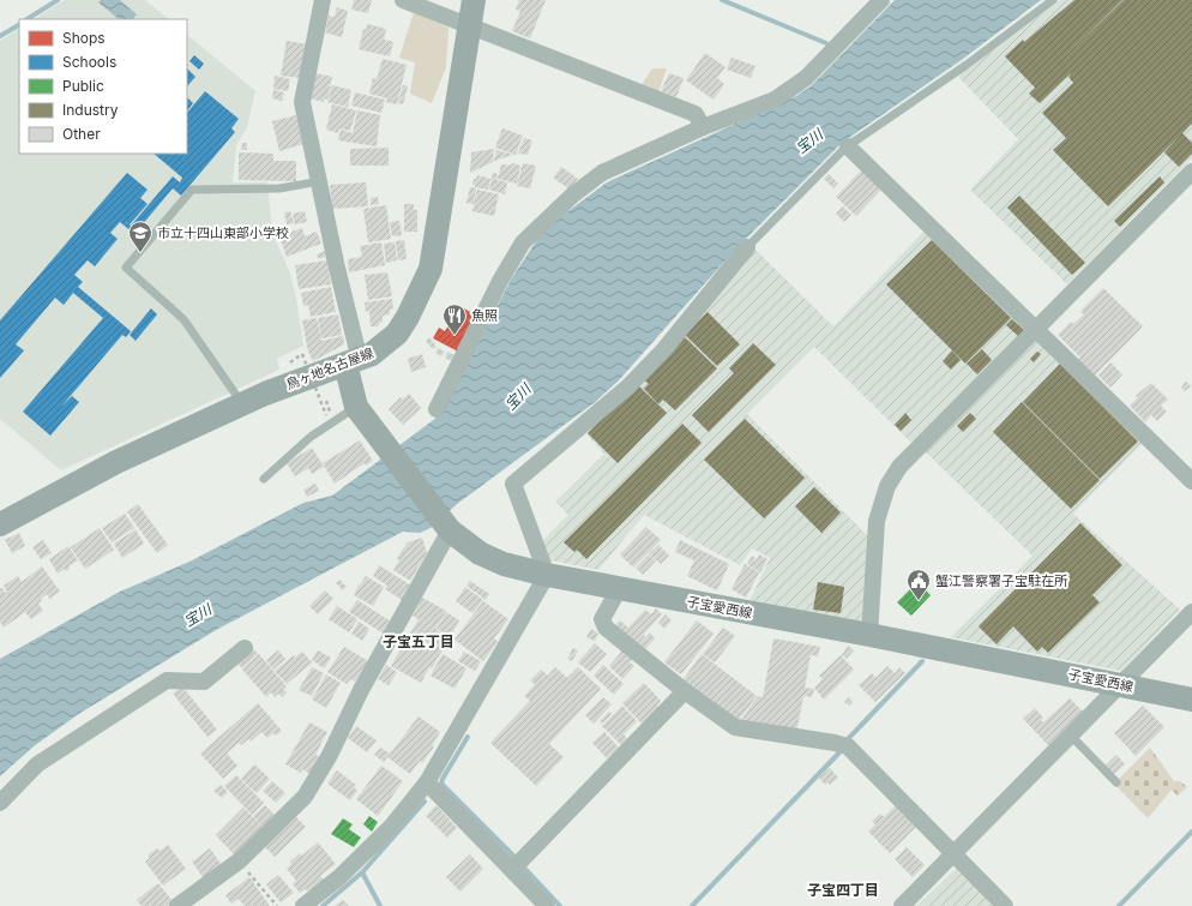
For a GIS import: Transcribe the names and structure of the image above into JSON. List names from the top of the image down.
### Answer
{
  "streets": {
    "main road": ["鳥ヶ地名古屋線", "子宝愛西線"]
  },
  "crossings": [
    ["鳥ヶ地名古屋線", "子宝愛西線"]
  ],
  "districts": ["子宝五丁目", "子宝四丁目"],
  "water": ["宝川"],
  "places": {
    "school or university": ["市立十四山東部小学校"],
    "restaurant": ["魚照"],
    "public building": ["蟹江警察署子宝駐在所"]
  },
  "legend": [
    "Shops",
    "Schools",
    "Public",
    "Industry",
    "Other"
  ]
}
